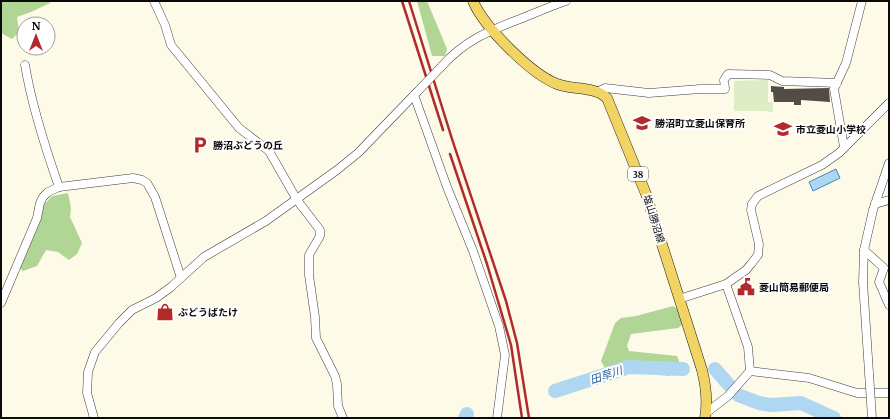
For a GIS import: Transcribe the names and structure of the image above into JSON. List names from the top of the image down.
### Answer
{
  "streets": {
    "main road": ["38", "塩山勝沼線"]
  },
  "water": ["田草川"],
  "places": {
    "school or university": ["勝沼町立菱山保育所", "市立菱山小学校"],
    "parking": ["勝沼ぶどうの丘"],
    "public building": ["菱山簡易郵便局"],
    "shop": ["ぶどうばたけ"]
  },
  "north": "top"
}
